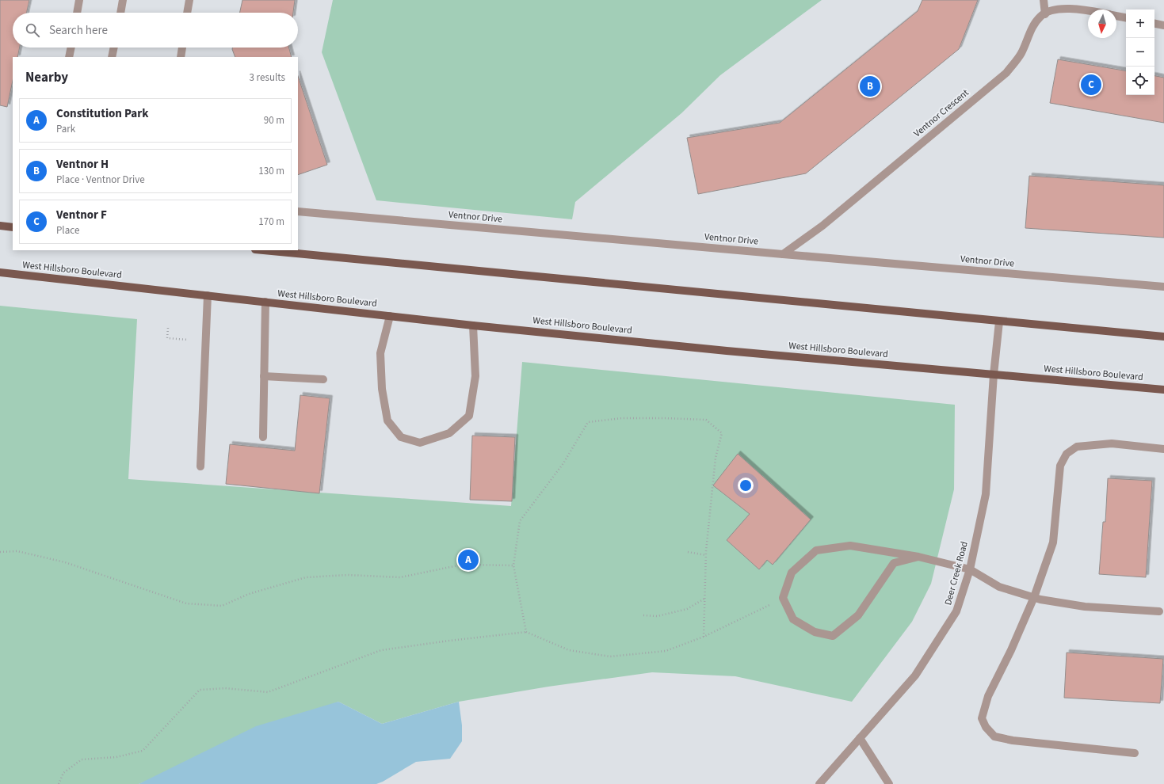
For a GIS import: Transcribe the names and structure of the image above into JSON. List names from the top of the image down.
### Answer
{
  "streets": {
    "main road": ["West Hillsboro Boulevard"],
    "street": ["Ventnor Crescent", "Ventnor Drive", "Deer Creek Road"]
  },
  "crossings": [
    ["Ventnor Crescent", "Ventnor Drive"],
    ["West Hillsboro Boulevard", "Deer Creek Road"]
  ],
  "north": "bottom",
  "page": {
    "map_buttons": ["+", "−"],
    "search": "Search here",
    "heading": ["Nearby", "3 results"],
    "pins": ["C", "B", "A"],
    "list": [
      {
        "mark": "A",
        "name": "Constitution Park",
        "note": "Park",
        "value": "90 m"
      },
      {
        "mark": "B",
        "name": "Ventnor H",
        "note": "Place · Ventnor Drive",
        "value": "130 m"
      },
      {
        "mark": "C",
        "name": "Ventnor F",
        "note": "Place",
        "value": "170 m"
      }
    ]
  }
}
